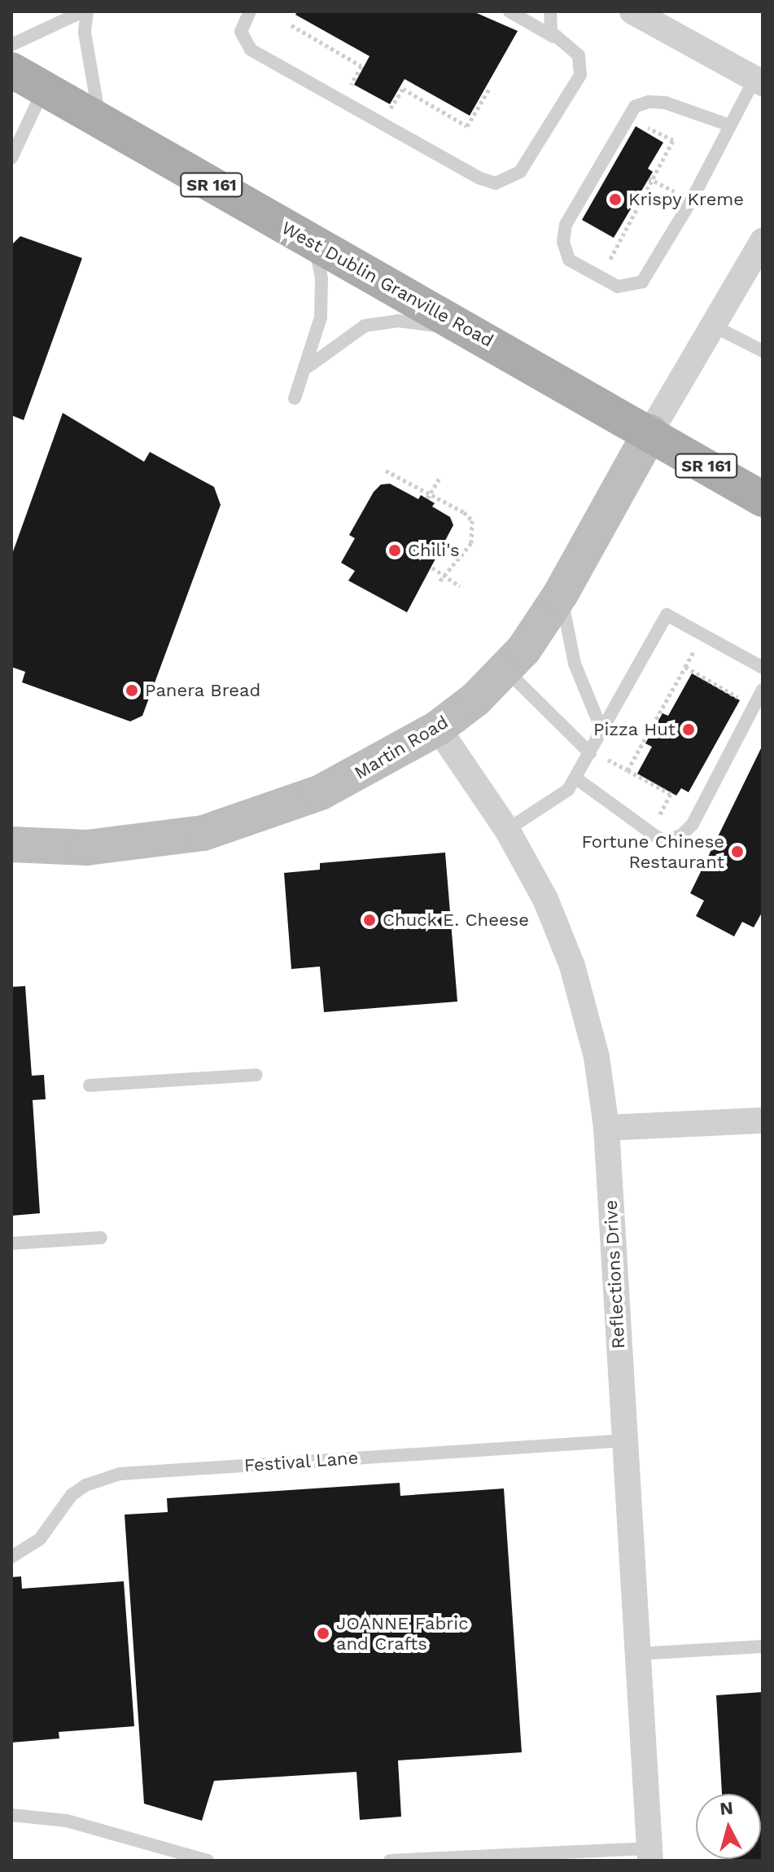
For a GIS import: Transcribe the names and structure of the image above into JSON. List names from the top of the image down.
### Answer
{
  "streets": {
    "main road": ["SR 161", "West Dublin Granville Road"],
    "street": ["Martin Road", "Reflections Drive"],
    "lane": ["Festival Lane"]
  },
  "crossings": [
    ["West Dublin Granville Road", "Martin Road"],
    ["Martin Road", "Reflections Drive"],
    ["Reflections Drive", "Festival Lane"]
  ],
  "places": [
    "Krispy Kreme",
    "Chili's",
    "Panera Bread",
    "Pizza Hut",
    "Fortune Chinese Restaurant",
    "Chuck E. Cheese",
    "JOANNE Fabric and Crafts"
  ],
  "north": "top"
}
